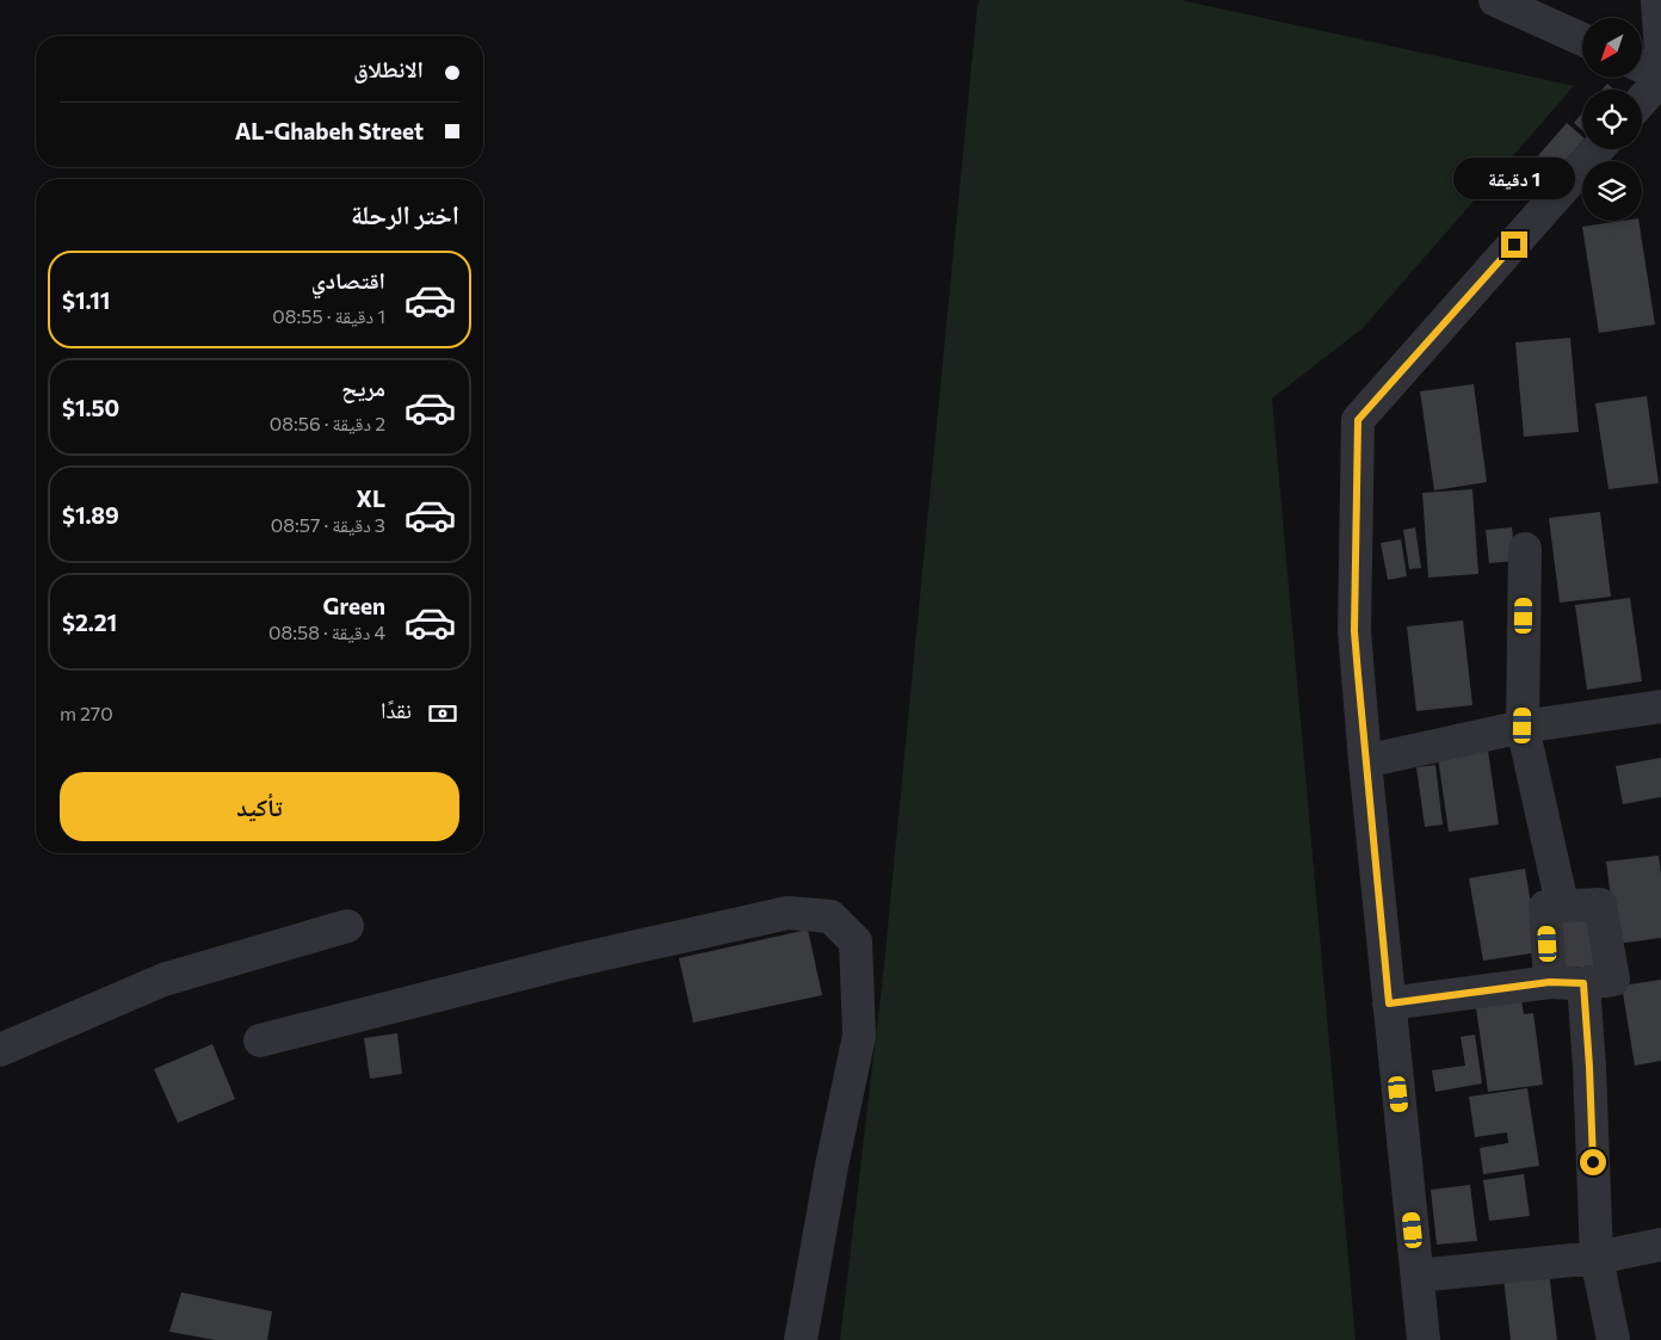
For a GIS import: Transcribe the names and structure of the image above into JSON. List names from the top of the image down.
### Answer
{
  "north": "bottom left",
  "page": {
    "banner": ["الانطلاق", "AL-Ghabeh Street"],
    "bubble": "1 دقيقة",
    "heading": "اختر الرحلة",
    "list": [
      {
        "name": "اقتصادي",
        "note": "1 دقيقة · 08:55",
        "value": "$1.11"
      },
      {
        "name": "مريح",
        "note": "2 دقيقة · 08:56",
        "value": "$1.50"
      },
      {
        "name": "XL",
        "note": "3 دقيقة · 08:57",
        "value": "$1.89"
      },
      {
        "name": "Green",
        "note": "4 دقيقة · 08:58",
        "value": "$2.21"
      }
    ],
    "pay": ["نقدًا", "270 m"],
    "buttons": "تأكيد"
  }
}
